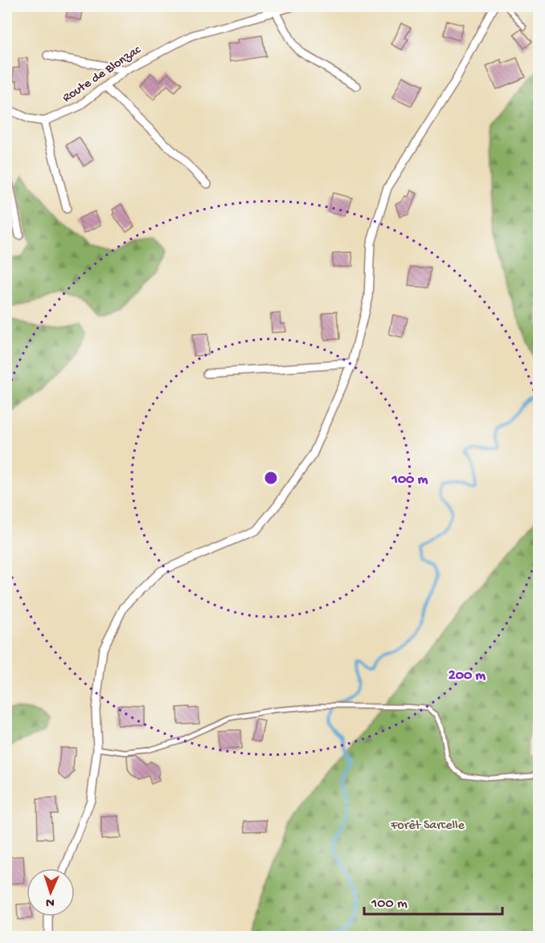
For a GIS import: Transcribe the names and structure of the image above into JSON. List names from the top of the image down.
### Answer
{
  "streets": {
    "street": ["Route de Blonzac"]
  },
  "parks": ["Forêt Sarcelle"],
  "scale_bar": "100 m",
  "north": "bottom",
  "rings": ["100 m", "200 m"]
}
